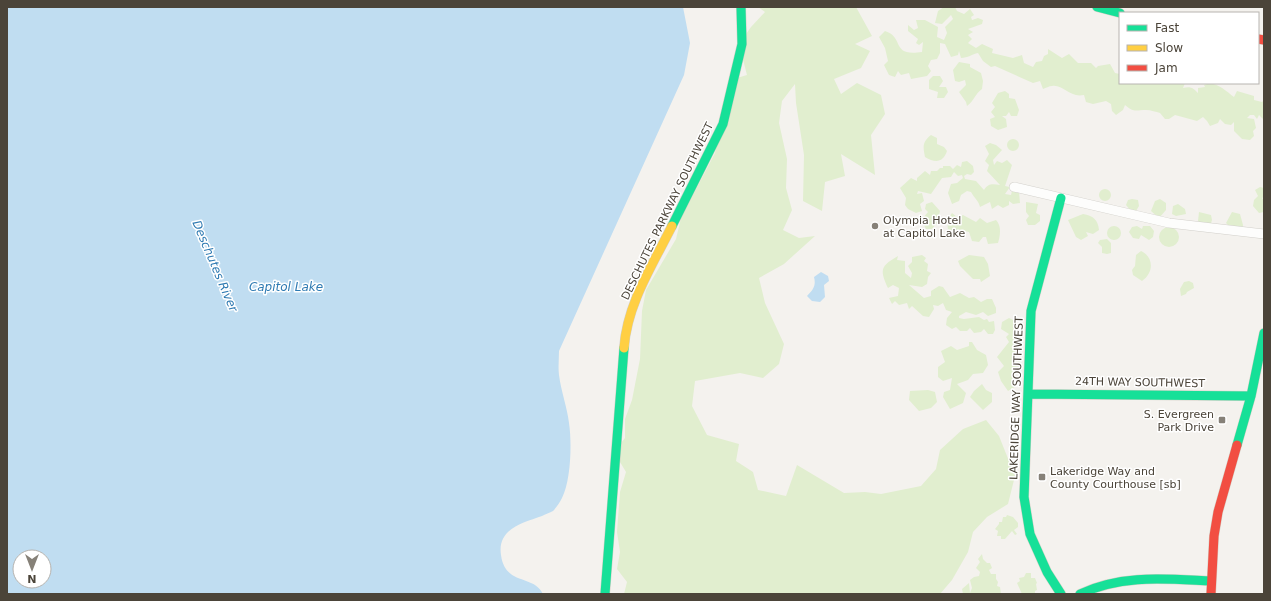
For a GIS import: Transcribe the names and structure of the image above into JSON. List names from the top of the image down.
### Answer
{
  "streets": {
    "main road": ["DESCHUTES PARKWAY SOUTHWEST", "24TH WAY SOUTHWEST", "LAKERIDGE WAY SOUTHWEST"]
  },
  "crossings": [
    ["24TH WAY SOUTHWEST", "LAKERIDGE WAY SOUTHWEST"]
  ],
  "water": ["Deschutes River", "Capitol Lake"],
  "places": {
    "other": ["Olympia Hotel at Capitol Lake"],
    "transit": ["S. Evergreen Park Drive", "Lakeridge Way and County Courthouse [sb]"]
  },
  "legend": ["Fast", "Slow", "Jam"],
  "north": "bottom"
}
